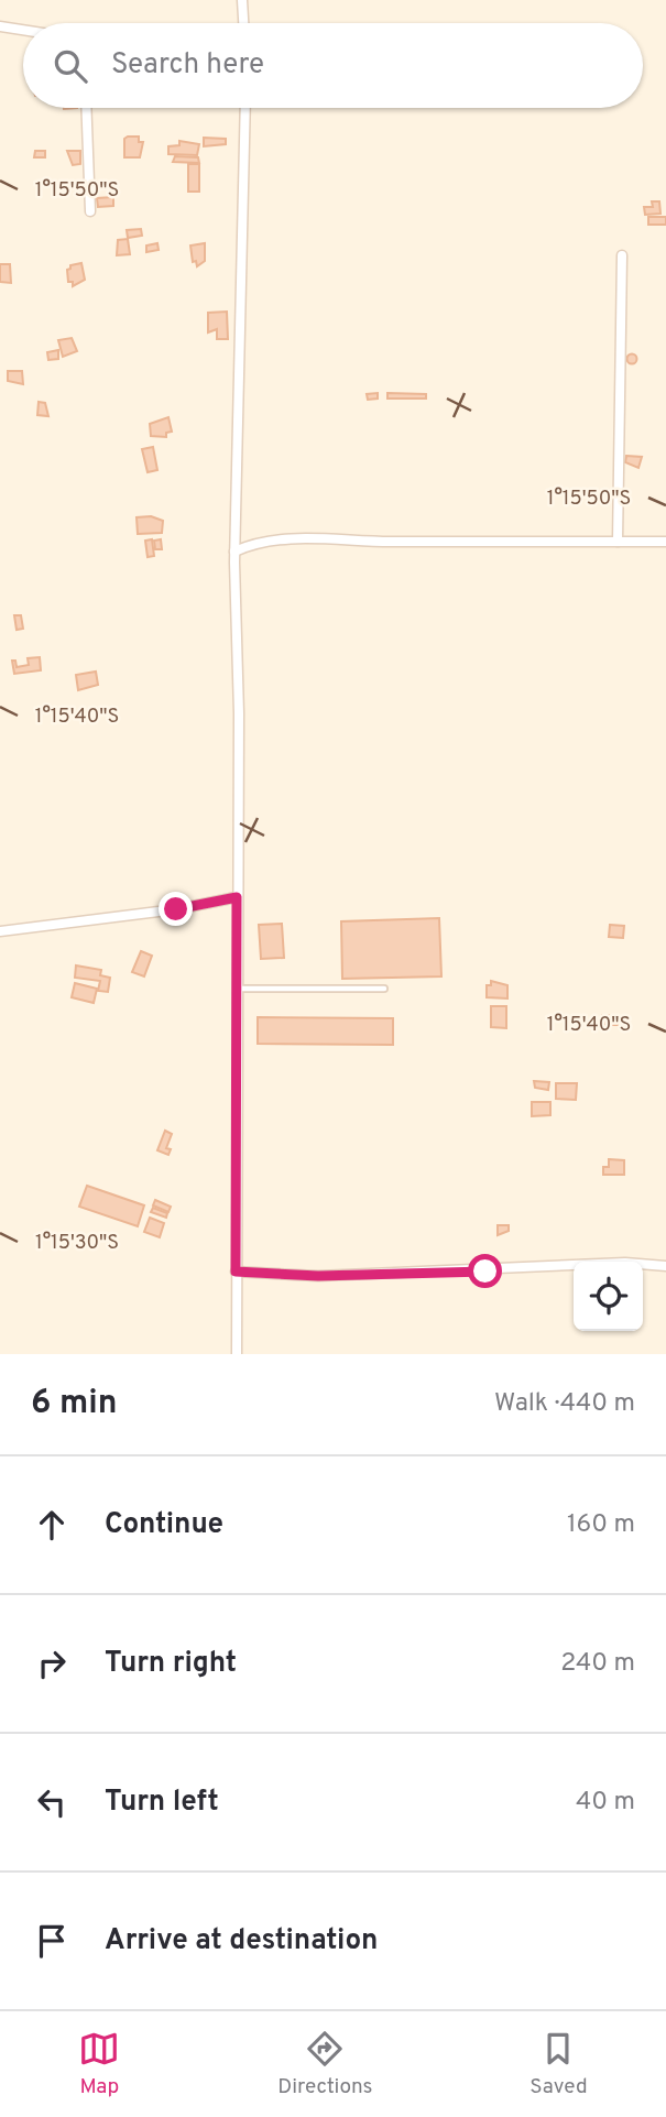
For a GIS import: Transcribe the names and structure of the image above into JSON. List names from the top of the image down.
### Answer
{
  "page": {
    "search": "Search here",
    "heading": ["6 min", "Walk · 440 m"],
    "list": [
      ["Continue", "160 m"],
      ["Turn right", "240 m"],
      ["Turn left", "40 m"],
      "Arrive at destination"
    ],
    "nav": ["Map", "Directions", "Saved"]
  },
  "coordinates": ["1°15'50\"S", "1°15'40\"S", "1°15'30\"S"]
}
